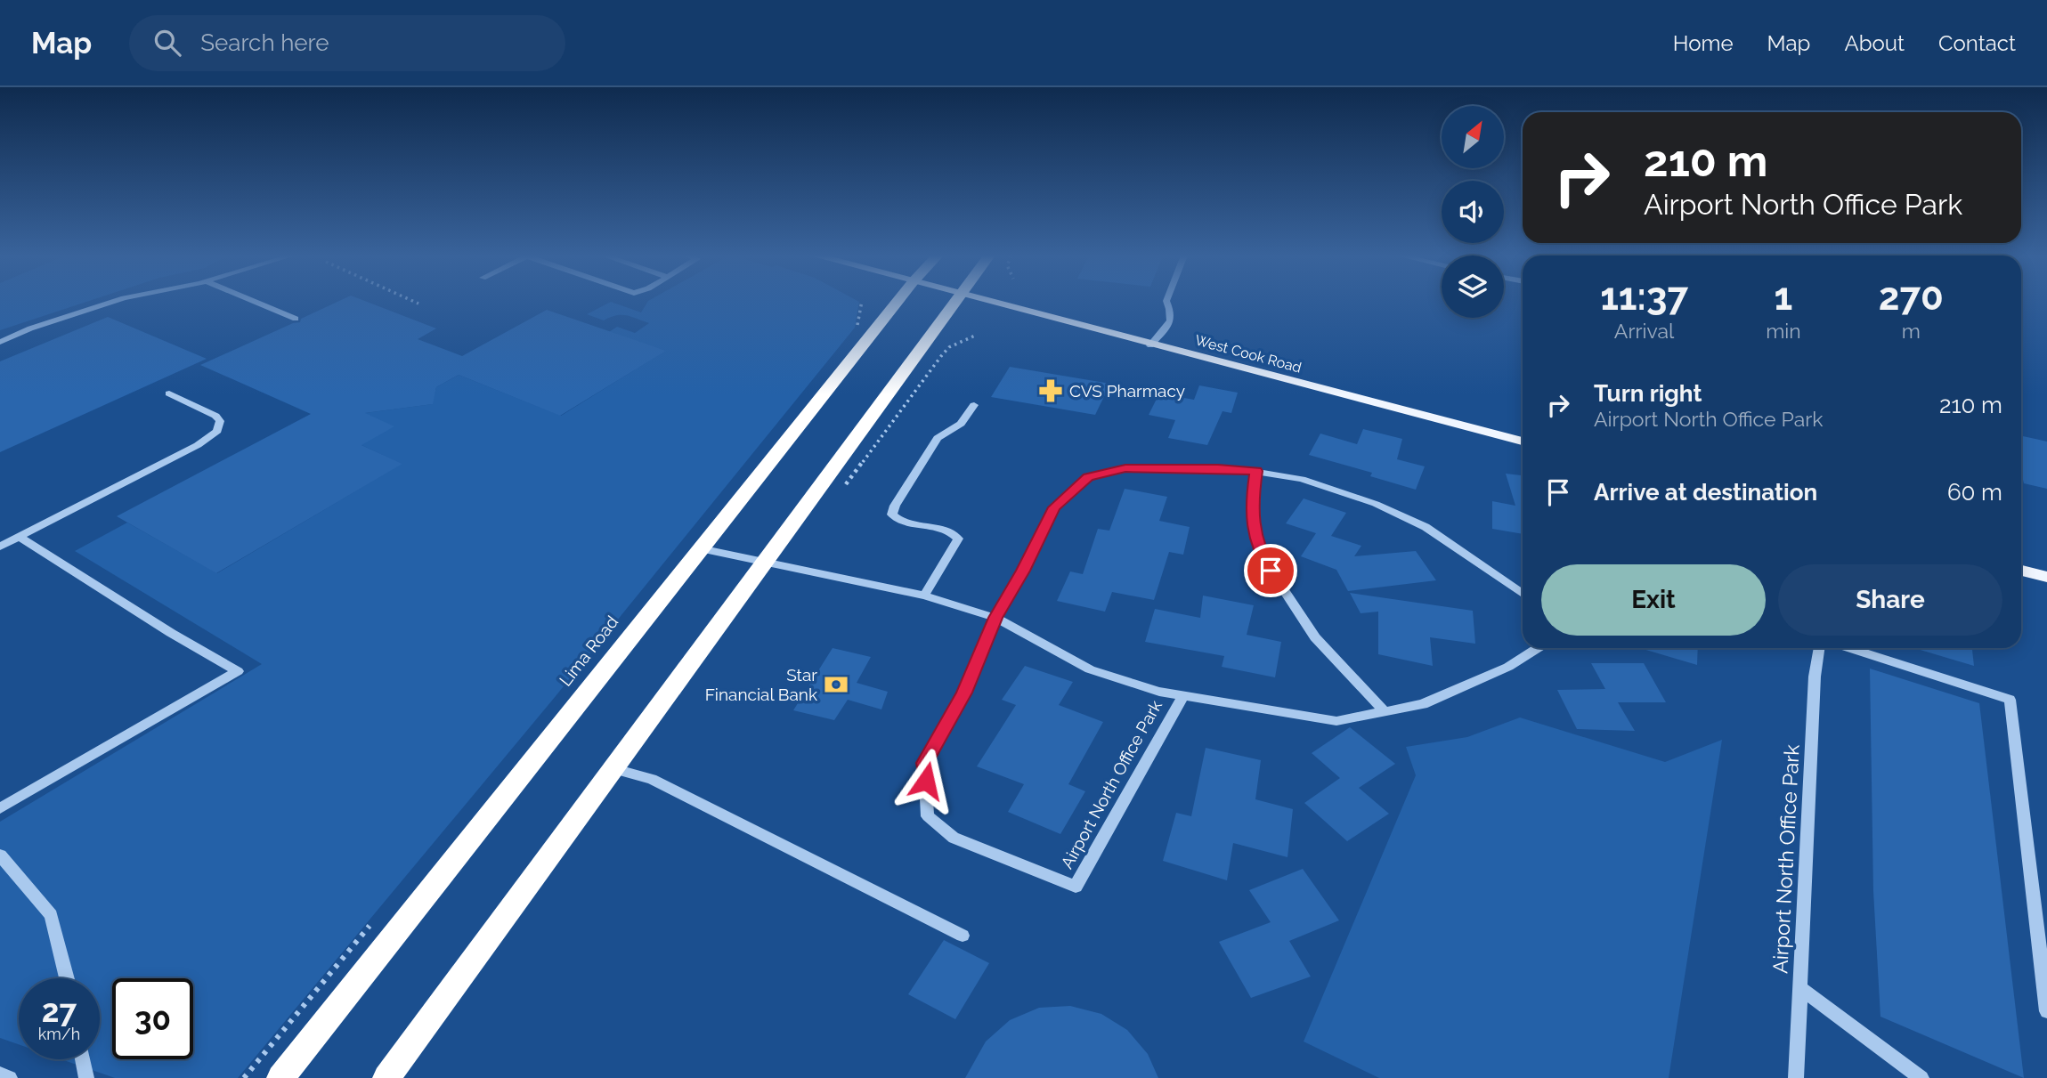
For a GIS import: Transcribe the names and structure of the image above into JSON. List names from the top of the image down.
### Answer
{
  "streets": {
    "highway": ["Lima Road"],
    "main road": ["West Cook Road"],
    "street": ["Airport North Office Park"]
  },
  "crossings": [
    ["Lima Road", "Airport North Office Park"]
  ],
  "places": {
    "pharmacy": ["CVS Pharmacy"],
    "bank": ["Star Financial Bank"]
  },
  "north": "top right",
  "page": {
    "header": "Map",
    "search": "Search here",
    "nav": [
      "Home",
      "Map",
      "About",
      "Contact"
    ],
    "turn": ["210 m", "Airport North Office Park"],
    "eta": [
      "11:37",
      "Arrival",
      "1",
      "min",
      "270",
      "m"
    ],
    "list": [
      {
        "name": "Turn right",
        "note": "Airport North Office Park",
        "value": "210 m"
      },
      {
        "name": "Arrive at destination",
        "value": "60 m"
      }
    ],
    "buttons": ["Exit", "Share"],
    "speed": "27 km/h",
    "limit": "30"
  }
}
